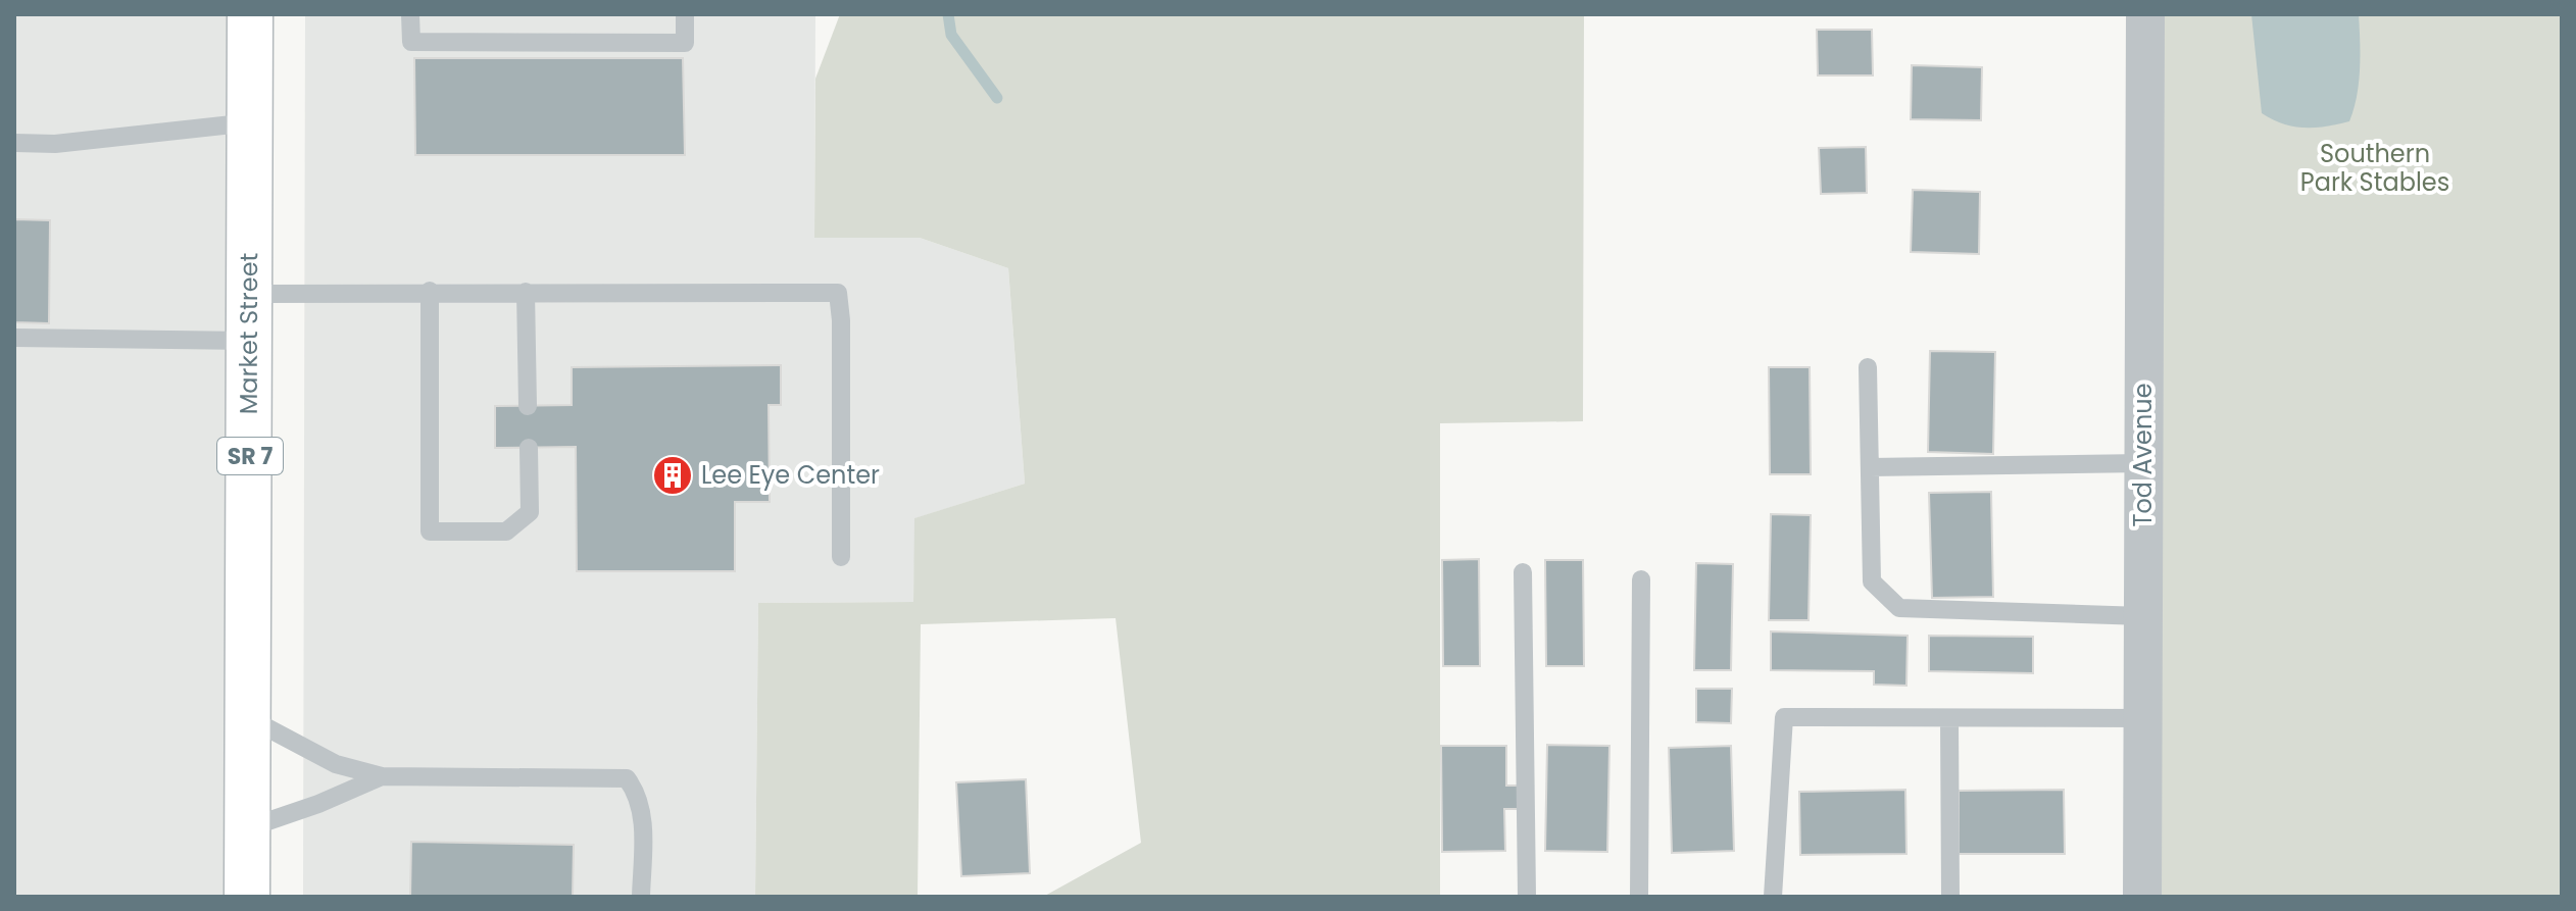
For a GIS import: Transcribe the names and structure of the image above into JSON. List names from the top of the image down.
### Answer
{
  "streets": {
    "main road": ["Market Street", "SR 7"],
    "street": ["Tod Avenue"]
  },
  "parks": ["Southern Park Stables"],
  "places": {
    "building": ["Lee Eye Center"]
  }
}
